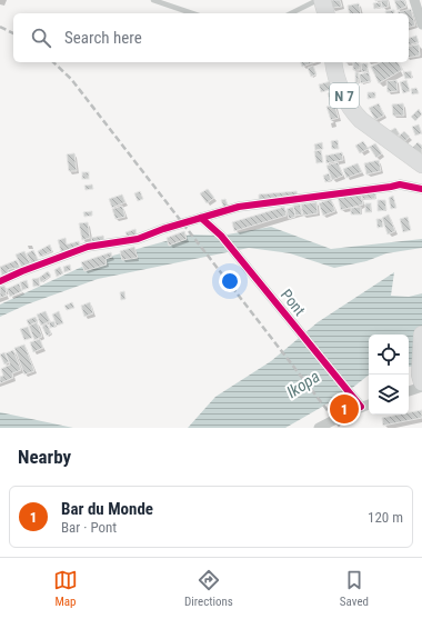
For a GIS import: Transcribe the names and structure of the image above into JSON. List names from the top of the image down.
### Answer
{
  "streets": {
    "main road": ["N 7"],
    "street": ["Pont"]
  },
  "water": ["Ikopa"],
  "page": {
    "search": "Search here",
    "pins": "1",
    "heading": "Nearby",
    "list": [
      {
        "mark": "1",
        "name": "Bar du Monde",
        "note": "Bar · Pont",
        "value": "120 m"
      }
    ],
    "nav": ["Map", "Directions", "Saved"]
  }
}
